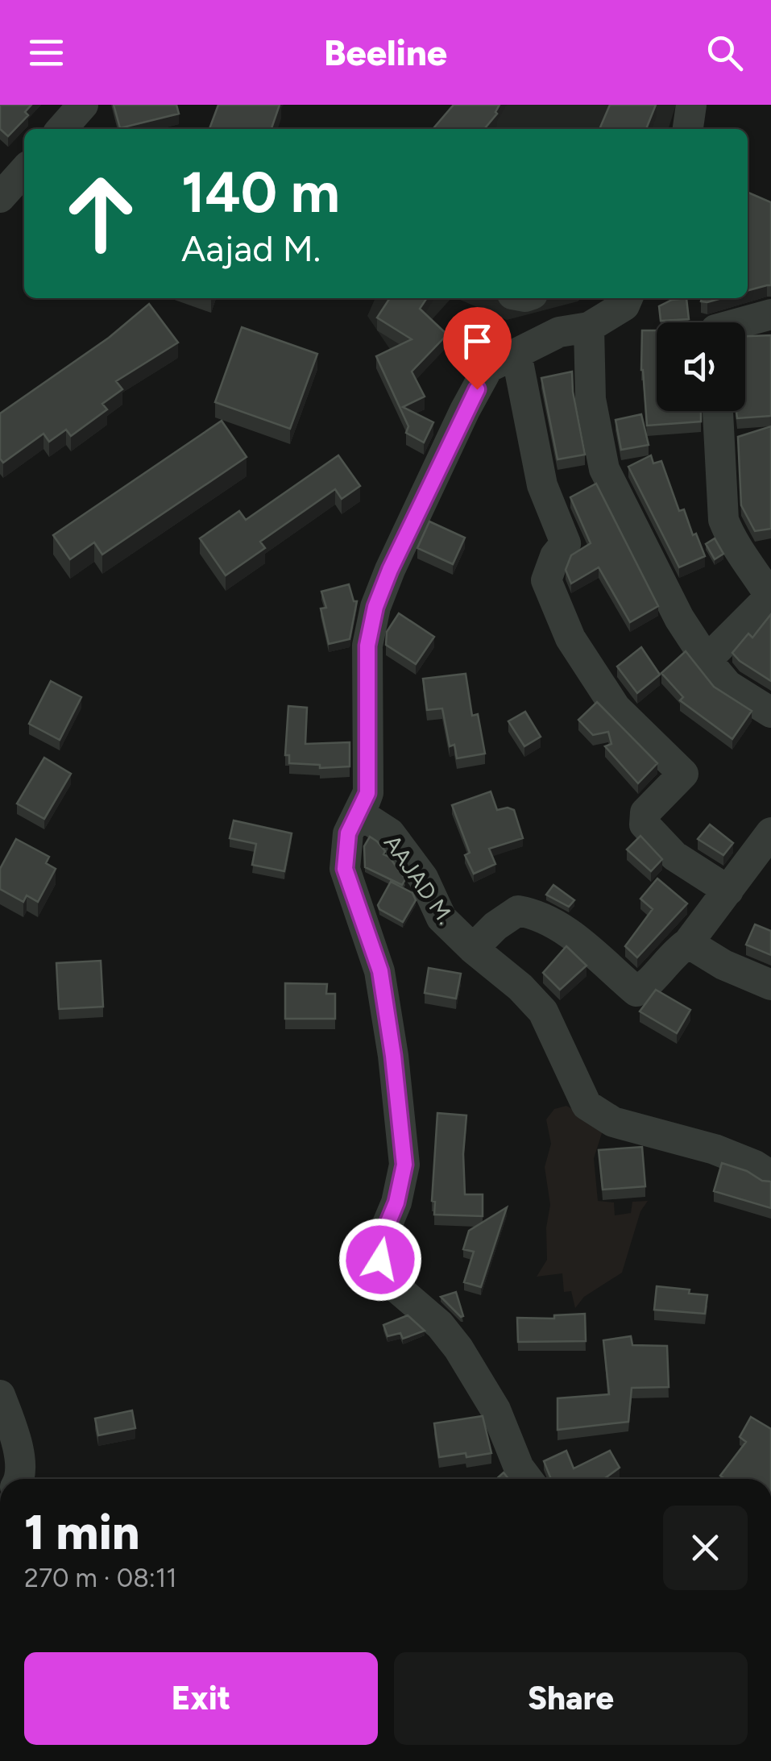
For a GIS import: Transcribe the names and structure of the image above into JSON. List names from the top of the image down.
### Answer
{
  "streets": {
    "street": ["AAJAD M."]
  },
  "page": {
    "header": "Beeline",
    "turn": ["140 m", "Aajad M."],
    "heading": ["1 min", "270 m · 08:11"],
    "buttons": ["Exit", "Share"]
  }
}
